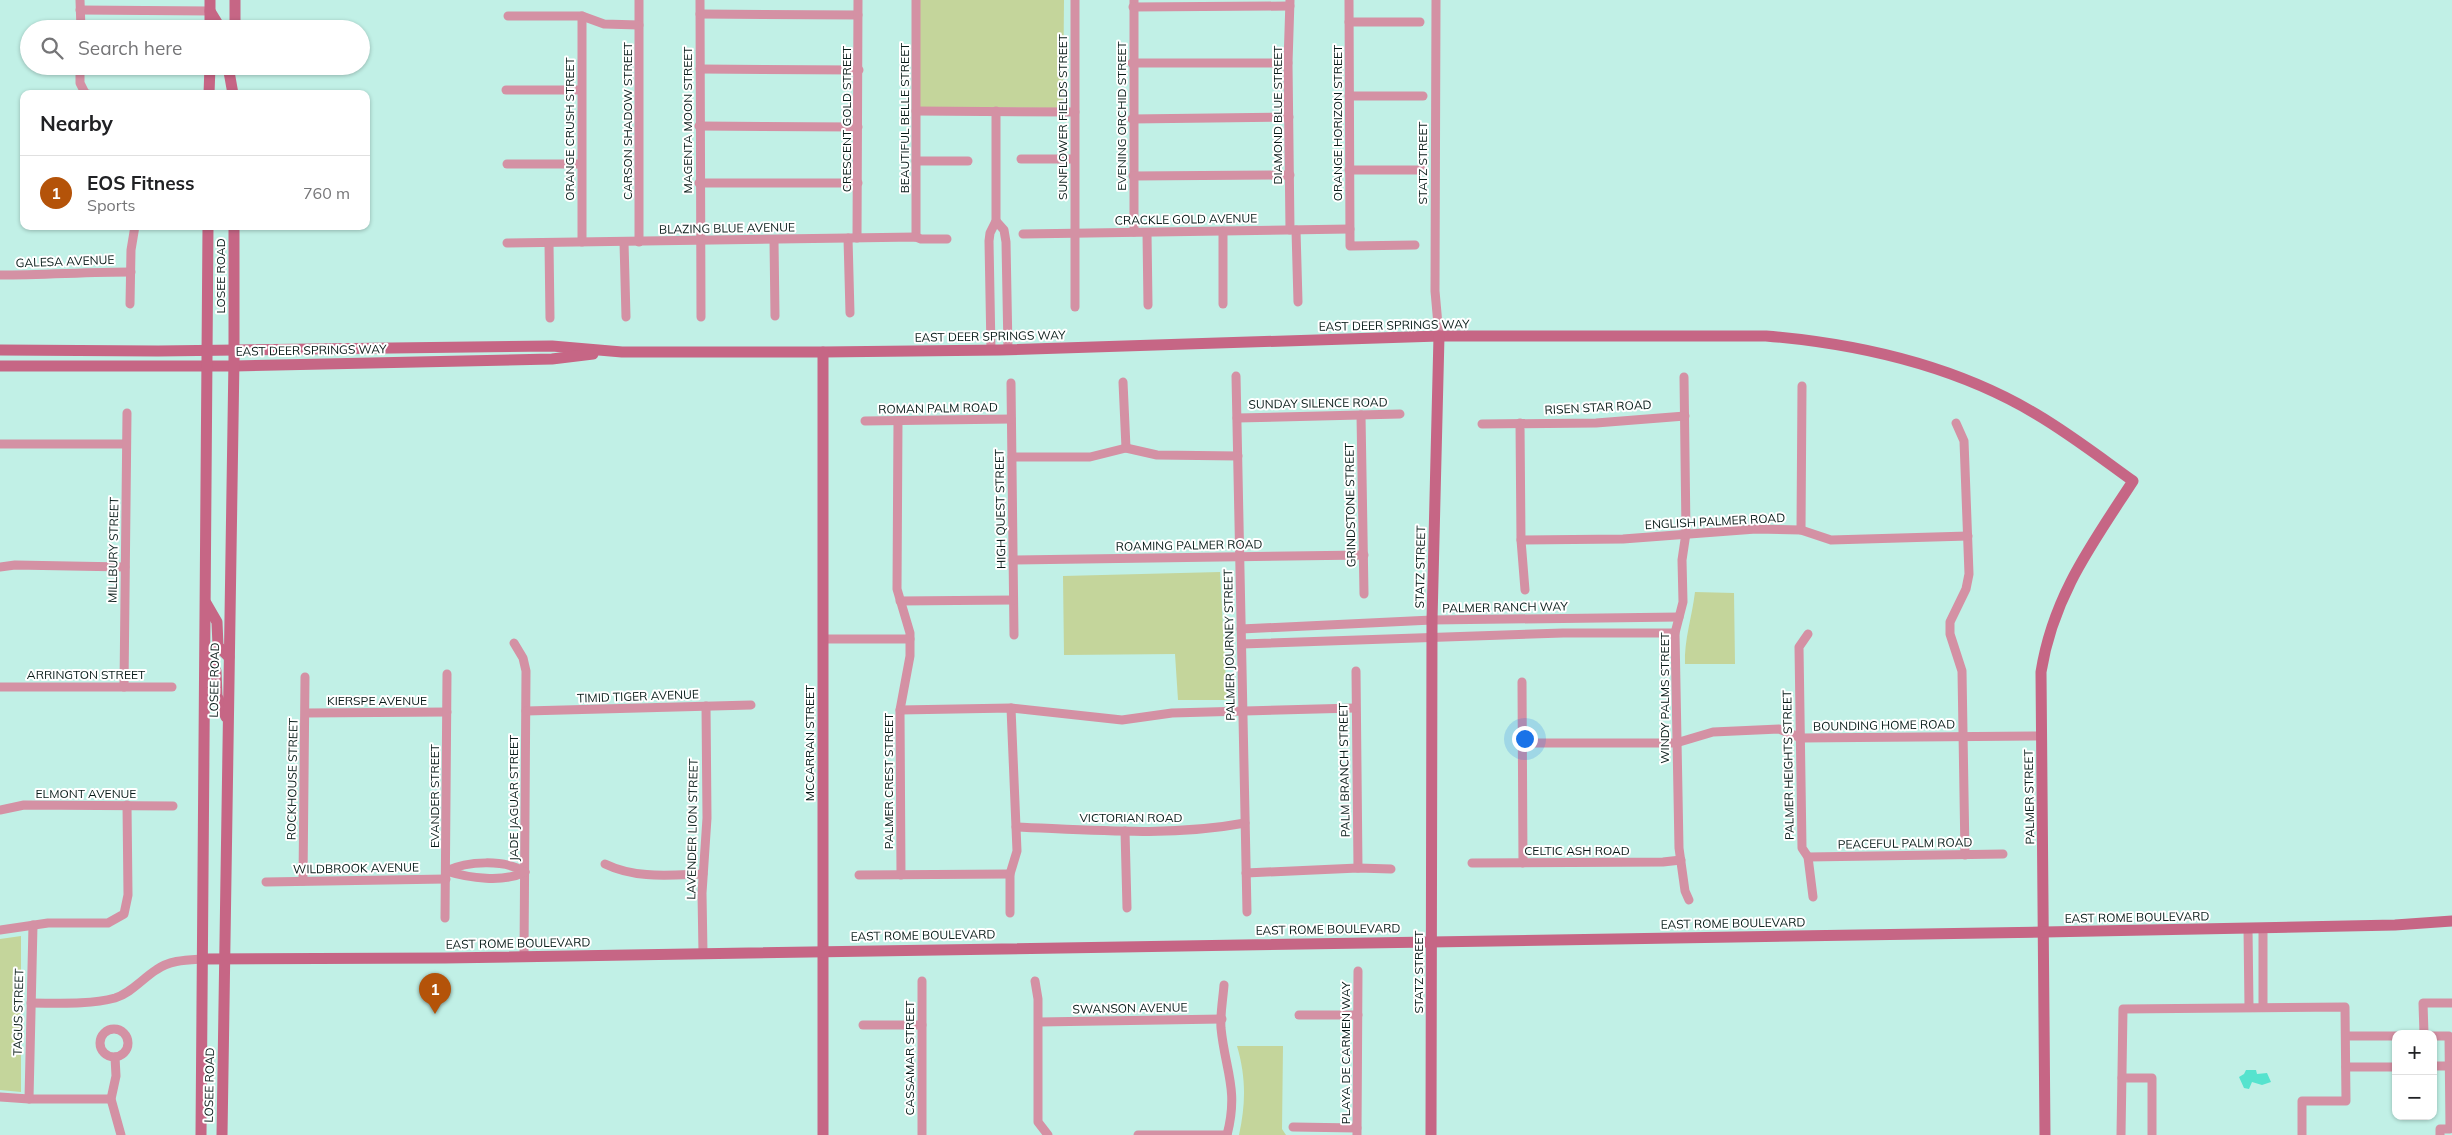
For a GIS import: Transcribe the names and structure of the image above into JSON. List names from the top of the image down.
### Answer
{
  "streets": {
    "street": [
      "DIAMOND BLUE STREET",
      "EVENING ORCHID STREET",
      "SUNFLOWER FIELDS STREET",
      "BEAUTIFUL BELLE STREET",
      "CRESCENT GOLD STREET",
      "MAGENTA MOON STREET",
      "CARSON SHADOW STREET",
      "ORANGE HORIZON STREET",
      "ORANGE CRUSH STREET",
      "STATZ STREET",
      "CRACKLE GOLD AVENUE",
      "BLAZING BLUE AVENUE",
      "GALESA AVENUE",
      "LOSEE ROAD",
      "EAST DEER SPRINGS WAY",
      "SUNDAY SILENCE ROAD",
      "RISEN STAR ROAD",
      "ROMAN PALM ROAD",
      "GRINDSTONE STREET",
      "HIGH QUEST STREET",
      "ENGLISH PALMER ROAD",
      "ROAMING PALMER ROAD",
      "MILLBURY STREET",
      "PALMER RANCH WAY",
      "PALMER JOURNEY STREET",
      "ARRINGTON STREET",
      "TIMID TIGER AVENUE",
      "WINDY PALMS STREET",
      "KIERSPE AVENUE",
      "BOUNDING HOME ROAD",
      "MCCARRAN STREET",
      "PALMER HEIGHTS STREET",
      "PALM BRANCH STREET",
      "ROCKHOUSE STREET",
      "PALMER CREST STREET",
      "ELMONT AVENUE",
      "EVANDER STREET",
      "PALMER STREET",
      "JADE JAGUAR STREET",
      "VICTORIAN ROAD",
      "LAVENDER LION STREET",
      "PEACEFUL PALM ROAD",
      "CELTIC ASH ROAD",
      "WILDBROOK AVENUE",
      "EAST ROME BOULEVARD",
      "SWANSON AVENUE",
      "TAGUS STREET",
      "PLAYA DE CARMEN WAY",
      "CASSAMAR STREET"
    ]
  },
  "crossings": [
    ["DIAMOND BLUE STREET", "CRACKLE GOLD AVENUE"],
    ["EVENING ORCHID STREET", "CRACKLE GOLD AVENUE"],
    ["SUNFLOWER FIELDS STREET", "CRACKLE GOLD AVENUE"],
    ["BEAUTIFUL BELLE STREET", "BLAZING BLUE AVENUE"],
    ["CRESCENT GOLD STREET", "BLAZING BLUE AVENUE"],
    ["MAGENTA MOON STREET", "BLAZING BLUE AVENUE"],
    ["CARSON SHADOW STREET", "BLAZING BLUE AVENUE"],
    ["ORANGE HORIZON STREET", "CRACKLE GOLD AVENUE"],
    ["ORANGE CRUSH STREET", "BLAZING BLUE AVENUE"],
    ["STATZ STREET", "EAST DEER SPRINGS WAY"],
    ["STATZ STREET", "PALMER RANCH WAY"],
    ["STATZ STREET", "EAST ROME BOULEVARD"],
    ["LOSEE ROAD", "EAST DEER SPRINGS WAY"],
    ["LOSEE ROAD", "EAST ROME BOULEVARD"],
    ["EAST DEER SPRINGS WAY", "MCCARRAN STREET"],
    ["EAST DEER SPRINGS WAY", "PALMER STREET"],
    ["SUNDAY SILENCE ROAD", "GRINDSTONE STREET"],
    ["SUNDAY SILENCE ROAD", "PALMER JOURNEY STREET"],
    ["RISEN STAR ROAD", "WINDY PALMS STREET"],
    ["ROMAN PALM ROAD", "HIGH QUEST STREET"],
    ["ROMAN PALM ROAD", "PALMER CREST STREET"],
    ["GRINDSTONE STREET", "ROAMING PALMER ROAD"],
    ["HIGH QUEST STREET", "ROAMING PALMER ROAD"],
    ["ENGLISH PALMER ROAD", "WINDY PALMS STREET"],
    ["ROAMING PALMER ROAD", "PALMER JOURNEY STREET"],
    ["MILLBURY STREET", "ARRINGTON STREET"],
    ["PALMER RANCH WAY", "PALMER JOURNEY STREET"],
    ["PALMER RANCH WAY", "WINDY PALMS STREET"],
    ["PALMER JOURNEY STREET", "VICTORIAN ROAD"],
    ["TIMID TIGER AVENUE", "JADE JAGUAR STREET"],
    ["TIMID TIGER AVENUE", "LAVENDER LION STREET"],
    ["WINDY PALMS STREET", "BOUNDING HOME ROAD"],
    ["WINDY PALMS STREET", "CELTIC ASH ROAD"],
    ["KIERSPE AVENUE", "ROCKHOUSE STREET"],
    ["KIERSPE AVENUE", "EVANDER STREET"],
    ["BOUNDING HOME ROAD", "PALMER HEIGHTS STREET"],
    ["BOUNDING HOME ROAD", "PALMER STREET"],
    ["MCCARRAN STREET", "EAST ROME BOULEVARD"],
    ["PALMER HEIGHTS STREET", "PEACEFUL PALM ROAD"],
    ["ROCKHOUSE STREET", "WILDBROOK AVENUE"],
    ["EVANDER STREET", "WILDBROOK AVENUE"],
    ["PALMER STREET", "EAST ROME BOULEVARD"],
    ["JADE JAGUAR STREET", "WILDBROOK AVENUE"],
    ["JADE JAGUAR STREET", "EAST ROME BOULEVARD"],
    ["LAVENDER LION STREET", "EAST ROME BOULEVARD"]
  ],
  "page": {
    "search": "Search here",
    "heading": "Nearby",
    "list": [
      {
        "mark": "1",
        "name": "EOS Fitness",
        "note": "Sports",
        "value": "760 m"
      }
    ],
    "pins": "1",
    "map_buttons": ["+", "−"]
  }
}
